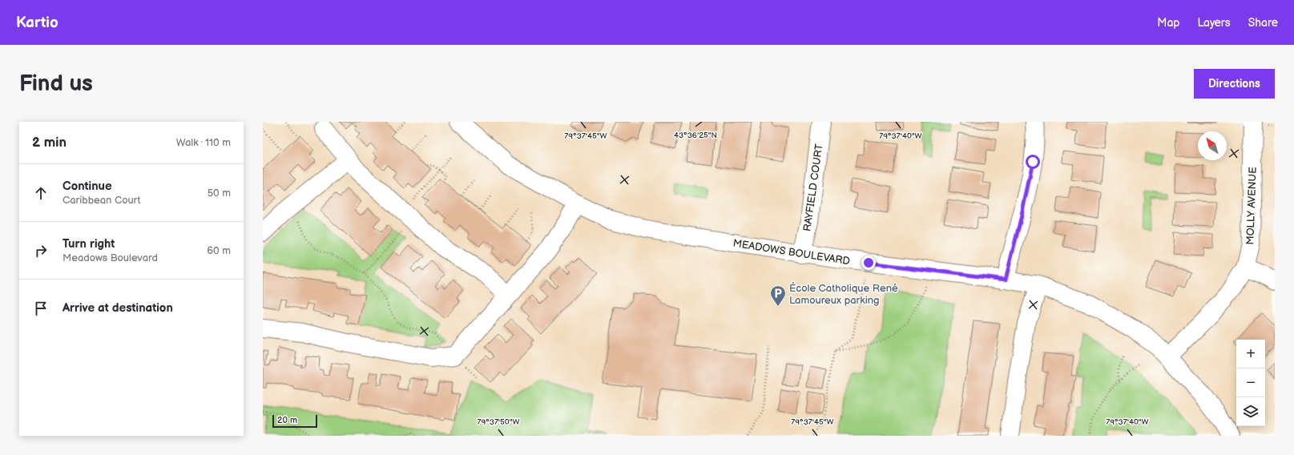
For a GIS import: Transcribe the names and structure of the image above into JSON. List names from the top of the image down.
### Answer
{
  "streets": {
    "street": ["RAYFIELD COURT", "MOLLY AVENUE", "MEADOWS BOULEVARD"]
  },
  "crossings": [
    ["RAYFIELD COURT", "MEADOWS BOULEVARD"],
    ["MOLLY AVENUE", "MEADOWS BOULEVARD"]
  ],
  "places": {
    "parking": ["École Catholique René Lamoureux parking"]
  },
  "scale_bar": "20 m",
  "north": "top left",
  "page": {
    "header": "Kartio",
    "nav": ["Map", "Layers", "Share"],
    "buttons": "Directions",
    "title": "Find us",
    "heading": ["2 min", "Walk · 110 m"],
    "list": [
      ["Continue", "Caribbean Court", "50 m"],
      ["Turn right", "Meadows Boulevard", "60 m"],
      "Arrive at destination"
    ],
    "map_buttons": ["+", "−"],
    "scale": "20 m"
  },
  "coordinates": [
    "43°36'25\"N",
    "79°37'45\"W",
    "79°37'40\"W",
    "79°37'50\"W"
  ]
}
